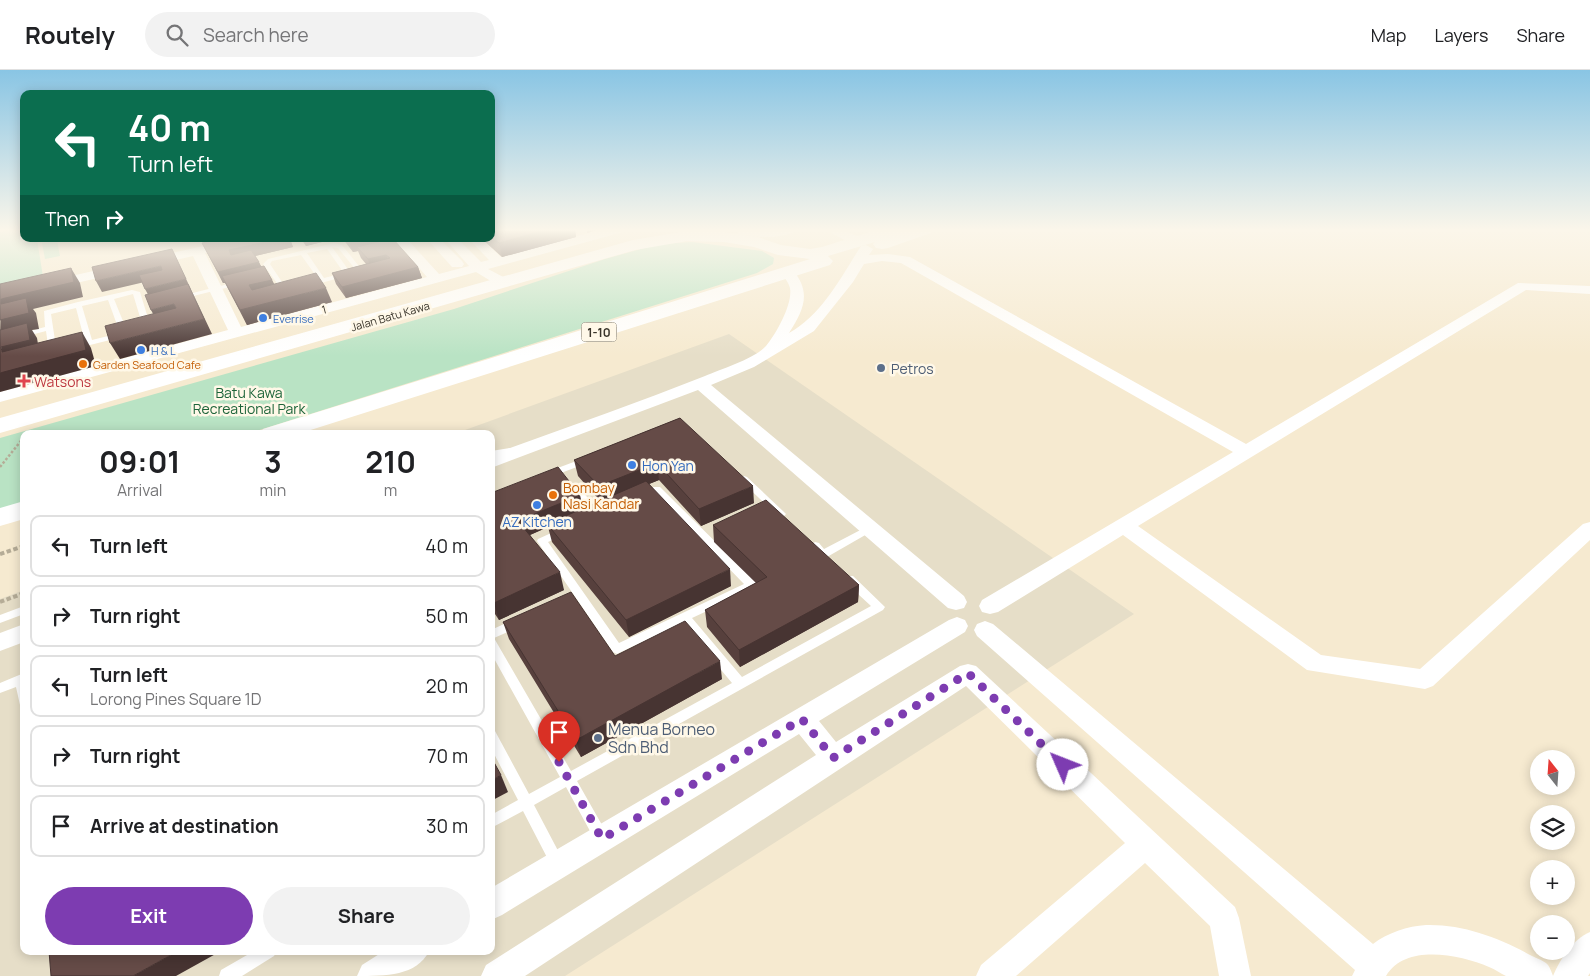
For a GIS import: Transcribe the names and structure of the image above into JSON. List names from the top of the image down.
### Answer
{
  "streets": {
    "highway": ["Jalan Batu Kawa", "1-10"],
    "street": ["1"]
  },
  "parks": ["Batu Kawa Recreational Park"],
  "places": {
    "other": [
      "Everrise",
      "H & L",
      "Garden Seafood Cafe",
      "Petros",
      "Hon Yan",
      "Bombay Nasi Kandar",
      "AZ Kitchen",
      "Menua Borneo Sdn Bhd"
    ],
    "health": ["Watsons"]
  },
  "north": "top",
  "page": {
    "header": "Routely",
    "search": "Search here",
    "nav": ["Map", "Layers", "Share"],
    "turn": ["40 m", "Turn left"],
    "then": "Then",
    "eta": [
      "09:01",
      "Arrival",
      "3",
      "min",
      "210",
      "m"
    ],
    "list": [
      {
        "name": "Turn left",
        "value": "40 m"
      },
      {
        "name": "Turn right",
        "value": "50 m"
      },
      {
        "name": "Turn left",
        "note": "Lorong Pines Square 1D",
        "value": "20 m"
      },
      {
        "name": "Turn right",
        "value": "70 m"
      },
      {
        "name": "Arrive at destination",
        "value": "30 m"
      }
    ],
    "map_buttons": ["+", "−"],
    "buttons": ["Exit", "Share"]
  }
}
